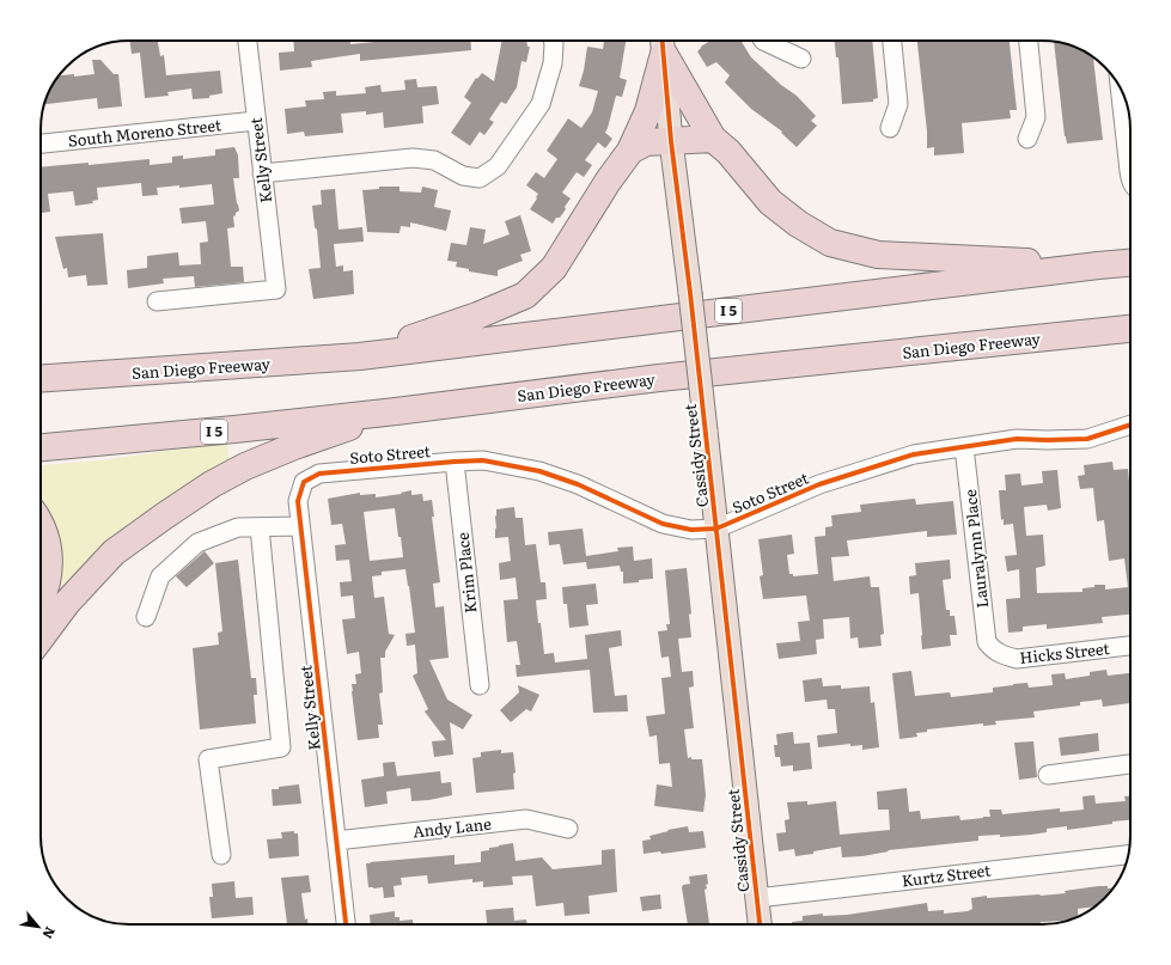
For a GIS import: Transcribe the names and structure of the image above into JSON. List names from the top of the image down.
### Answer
{
  "streets": {
    "highway": ["I 5", "San Diego Freeway"],
    "main road": ["Cassidy Street"],
    "street": [
      "South Moreno Street",
      "Kelly Street",
      "Soto Street",
      "Lauralynn Place",
      "Krim Place",
      "Hicks Street",
      "Andy Lane",
      "Kurtz Street"
    ]
  },
  "crossings": [
    ["South Moreno Street", "Kelly Street"],
    ["Kelly Street", "Soto Street"],
    ["Kelly Street", "Andy Lane"],
    ["Soto Street", "Cassidy Street"],
    ["Soto Street", "Lauralynn Place"],
    ["Soto Street", "Krim Place"],
    ["Cassidy Street", "Kurtz Street"],
    ["Lauralynn Place", "Hicks Street"]
  ],
  "north": "bottom right"
}
